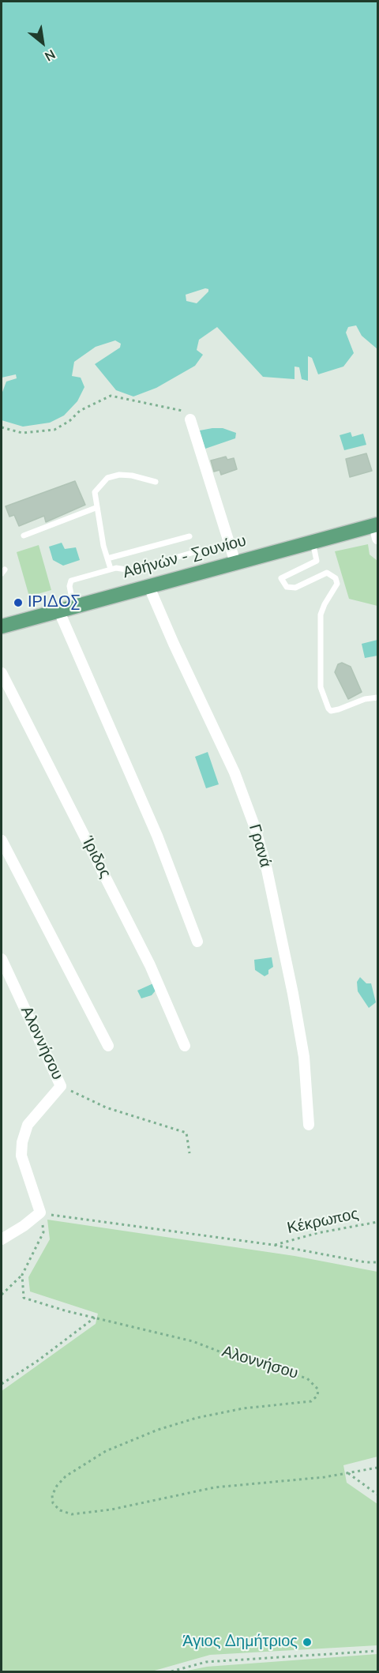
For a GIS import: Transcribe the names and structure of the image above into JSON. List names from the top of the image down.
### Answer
{
  "streets": {
    "main road": ["Αθήνών - Σουνίου"],
    "street": ["Γρανά", "Ίριδος", "Αλοννήσου"],
    "path": ["Κέκρωπος"]
  },
  "crossings": [
    ["Αθήνών - Σουνίου", "Γρανά"]
  ],
  "places": ["ΙΡΙΔΟΣ", "Άγιος Δημήτριος"],
  "north": "bottom right"
}
